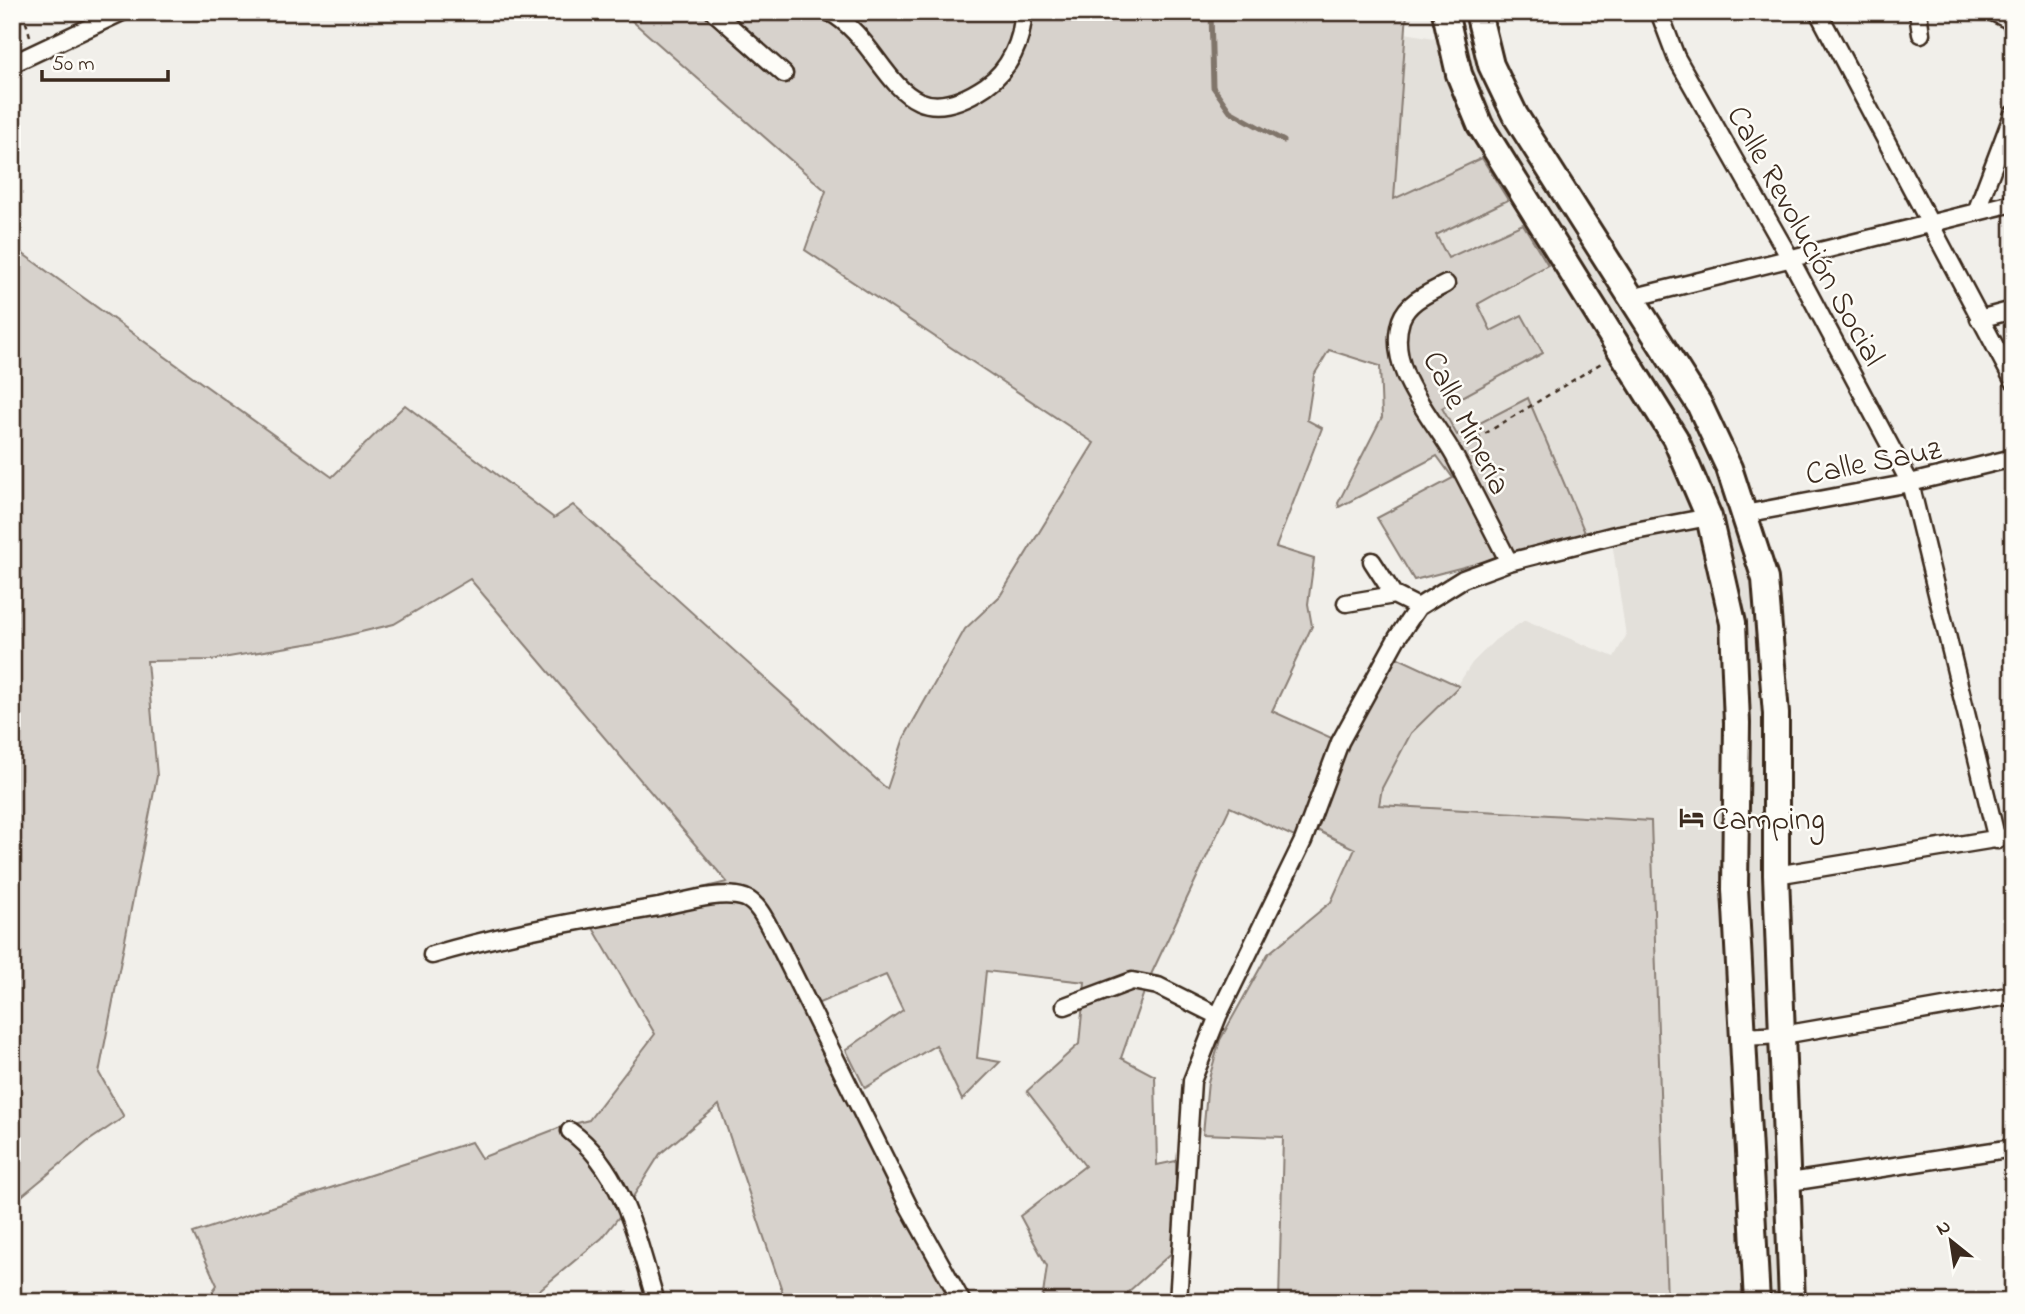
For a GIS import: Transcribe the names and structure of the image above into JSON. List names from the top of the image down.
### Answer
{
  "streets": {
    "street": ["Calle Revolución Social", "Calle Minería", "Calle Sauz"]
  },
  "crossings": [
    ["Calle Revolución Social", "Calle Sauz"]
  ],
  "places": {
    "hotel": ["Camping"]
  },
  "scale_bar": "50 m",
  "north": "top left"
}
